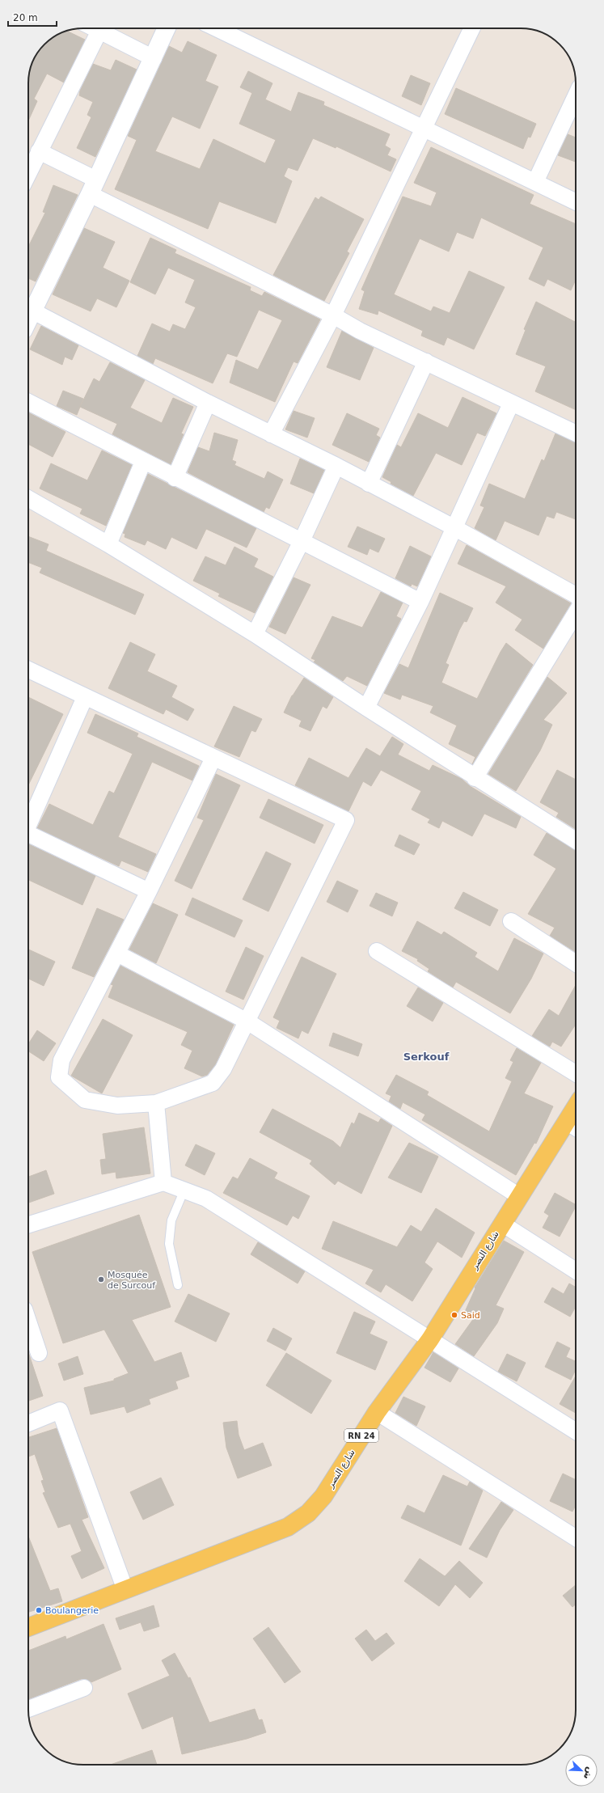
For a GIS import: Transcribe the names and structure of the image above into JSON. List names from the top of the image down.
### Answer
{
  "streets": {
    "main road": ["شارع النصر", "RN 24"]
  },
  "districts": ["Serkouf"],
  "places": ["Mosquée de Surcouf", "Said", "Boulangerie"],
  "scale_bar": "20 m",
  "north": "bottom right"
}
